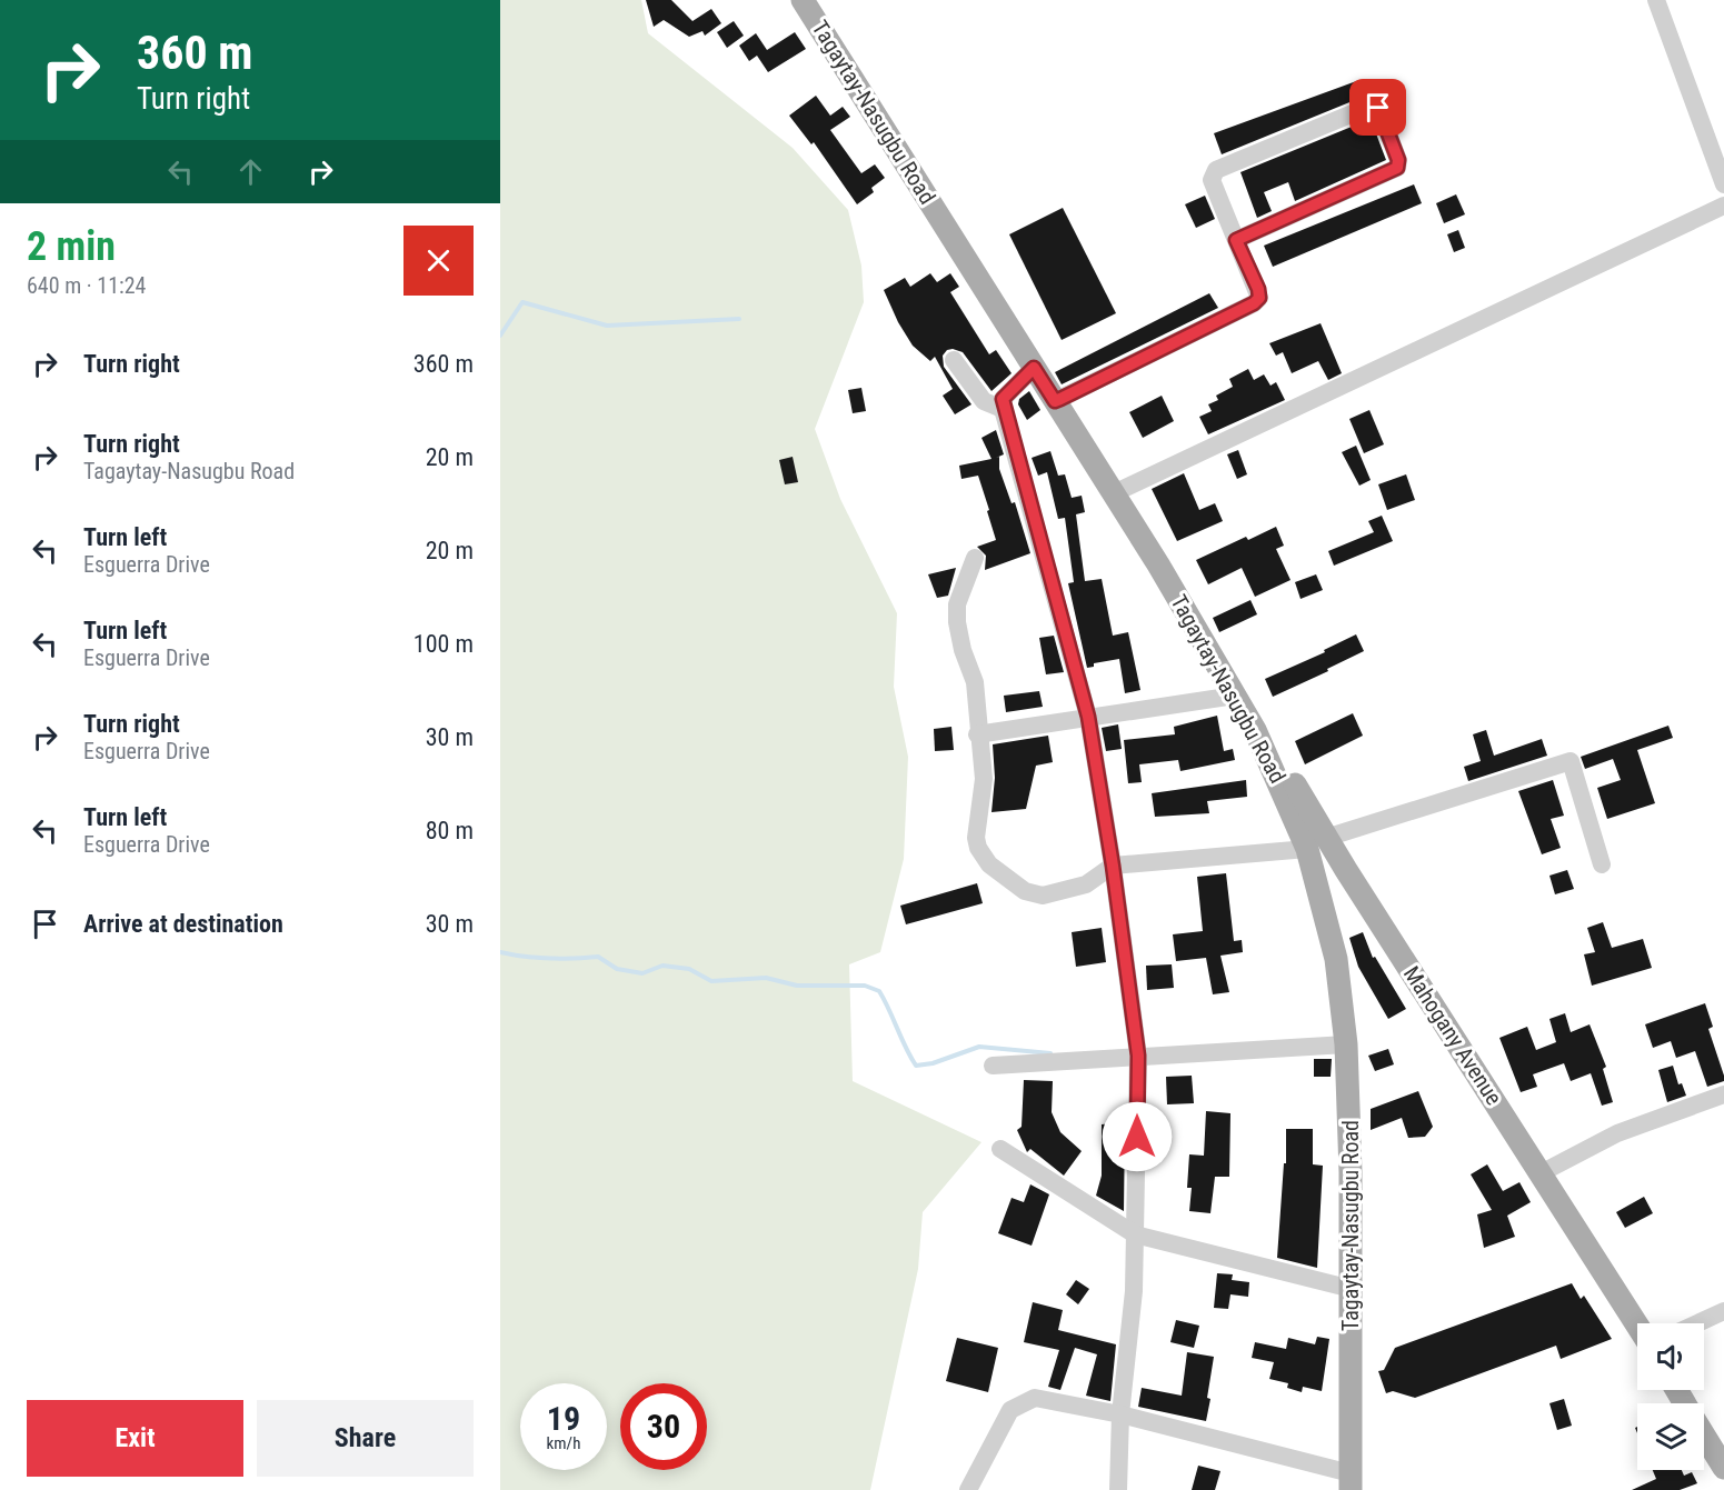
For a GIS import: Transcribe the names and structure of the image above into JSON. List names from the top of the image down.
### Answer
{
  "streets": {
    "main road": ["Tagaytay-Nasugbu Road", "Mahogany Avenue"]
  },
  "crossings": [
    ["Tagaytay-Nasugbu Road", "Mahogany Avenue"]
  ],
  "page": {
    "turn": ["360 m", "Turn right"],
    "heading": ["2 min", "640 m · 11:24"],
    "list": [
      {
        "name": "Turn right",
        "value": "360 m"
      },
      {
        "name": "Turn right",
        "note": "Tagaytay-Nasugbu Road",
        "value": "20 m"
      },
      {
        "name": "Turn left",
        "note": "Esguerra Drive",
        "value": "20 m"
      },
      {
        "name": "Turn left",
        "note": "Esguerra Drive",
        "value": "100 m"
      },
      {
        "name": "Turn right",
        "note": "Esguerra Drive",
        "value": "30 m"
      },
      {
        "name": "Turn left",
        "note": "Esguerra Drive",
        "value": "80 m"
      },
      {
        "name": "Arrive at destination",
        "value": "30 m"
      }
    ],
    "speed": "19 km/h",
    "limit": "30",
    "buttons": ["Exit", "Share"]
  }
}
